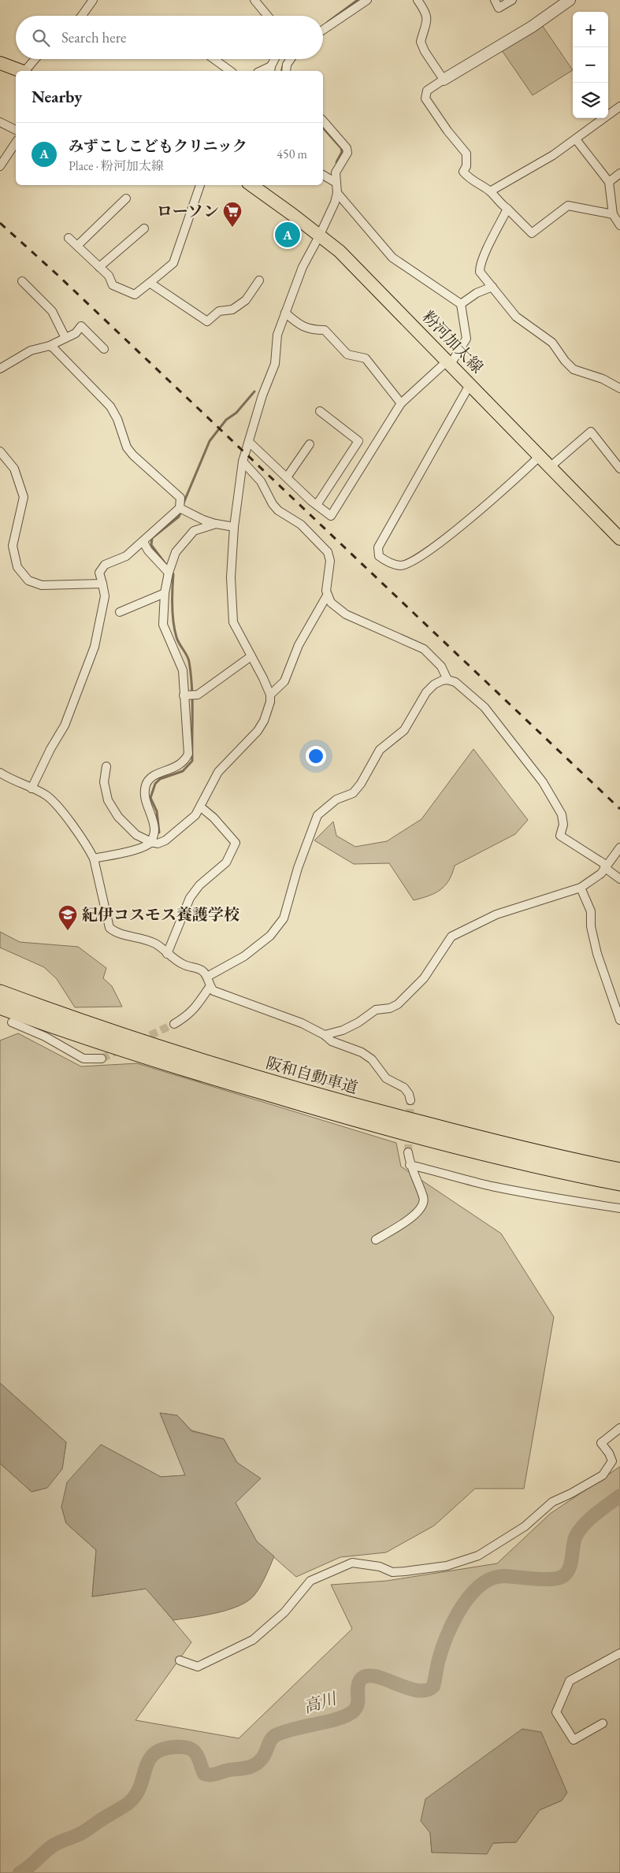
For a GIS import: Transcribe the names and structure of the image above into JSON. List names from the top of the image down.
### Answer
{
  "streets": {
    "highway": ["阪和自動車道"],
    "main road": ["粉河加太線"]
  },
  "water": ["高川"],
  "places": {
    "supermarket": ["ローソン"],
    "school or university": ["紀伊コスモス養護学校"]
  },
  "page": {
    "map_buttons": ["+", "−"],
    "search": "Search here",
    "heading": "Nearby",
    "list": [
      {
        "mark": "A",
        "name": "みずこしこどもクリニック",
        "note": "Place · 粉河加太線",
        "value": "450 m"
      }
    ],
    "pins": "A"
  }
}
